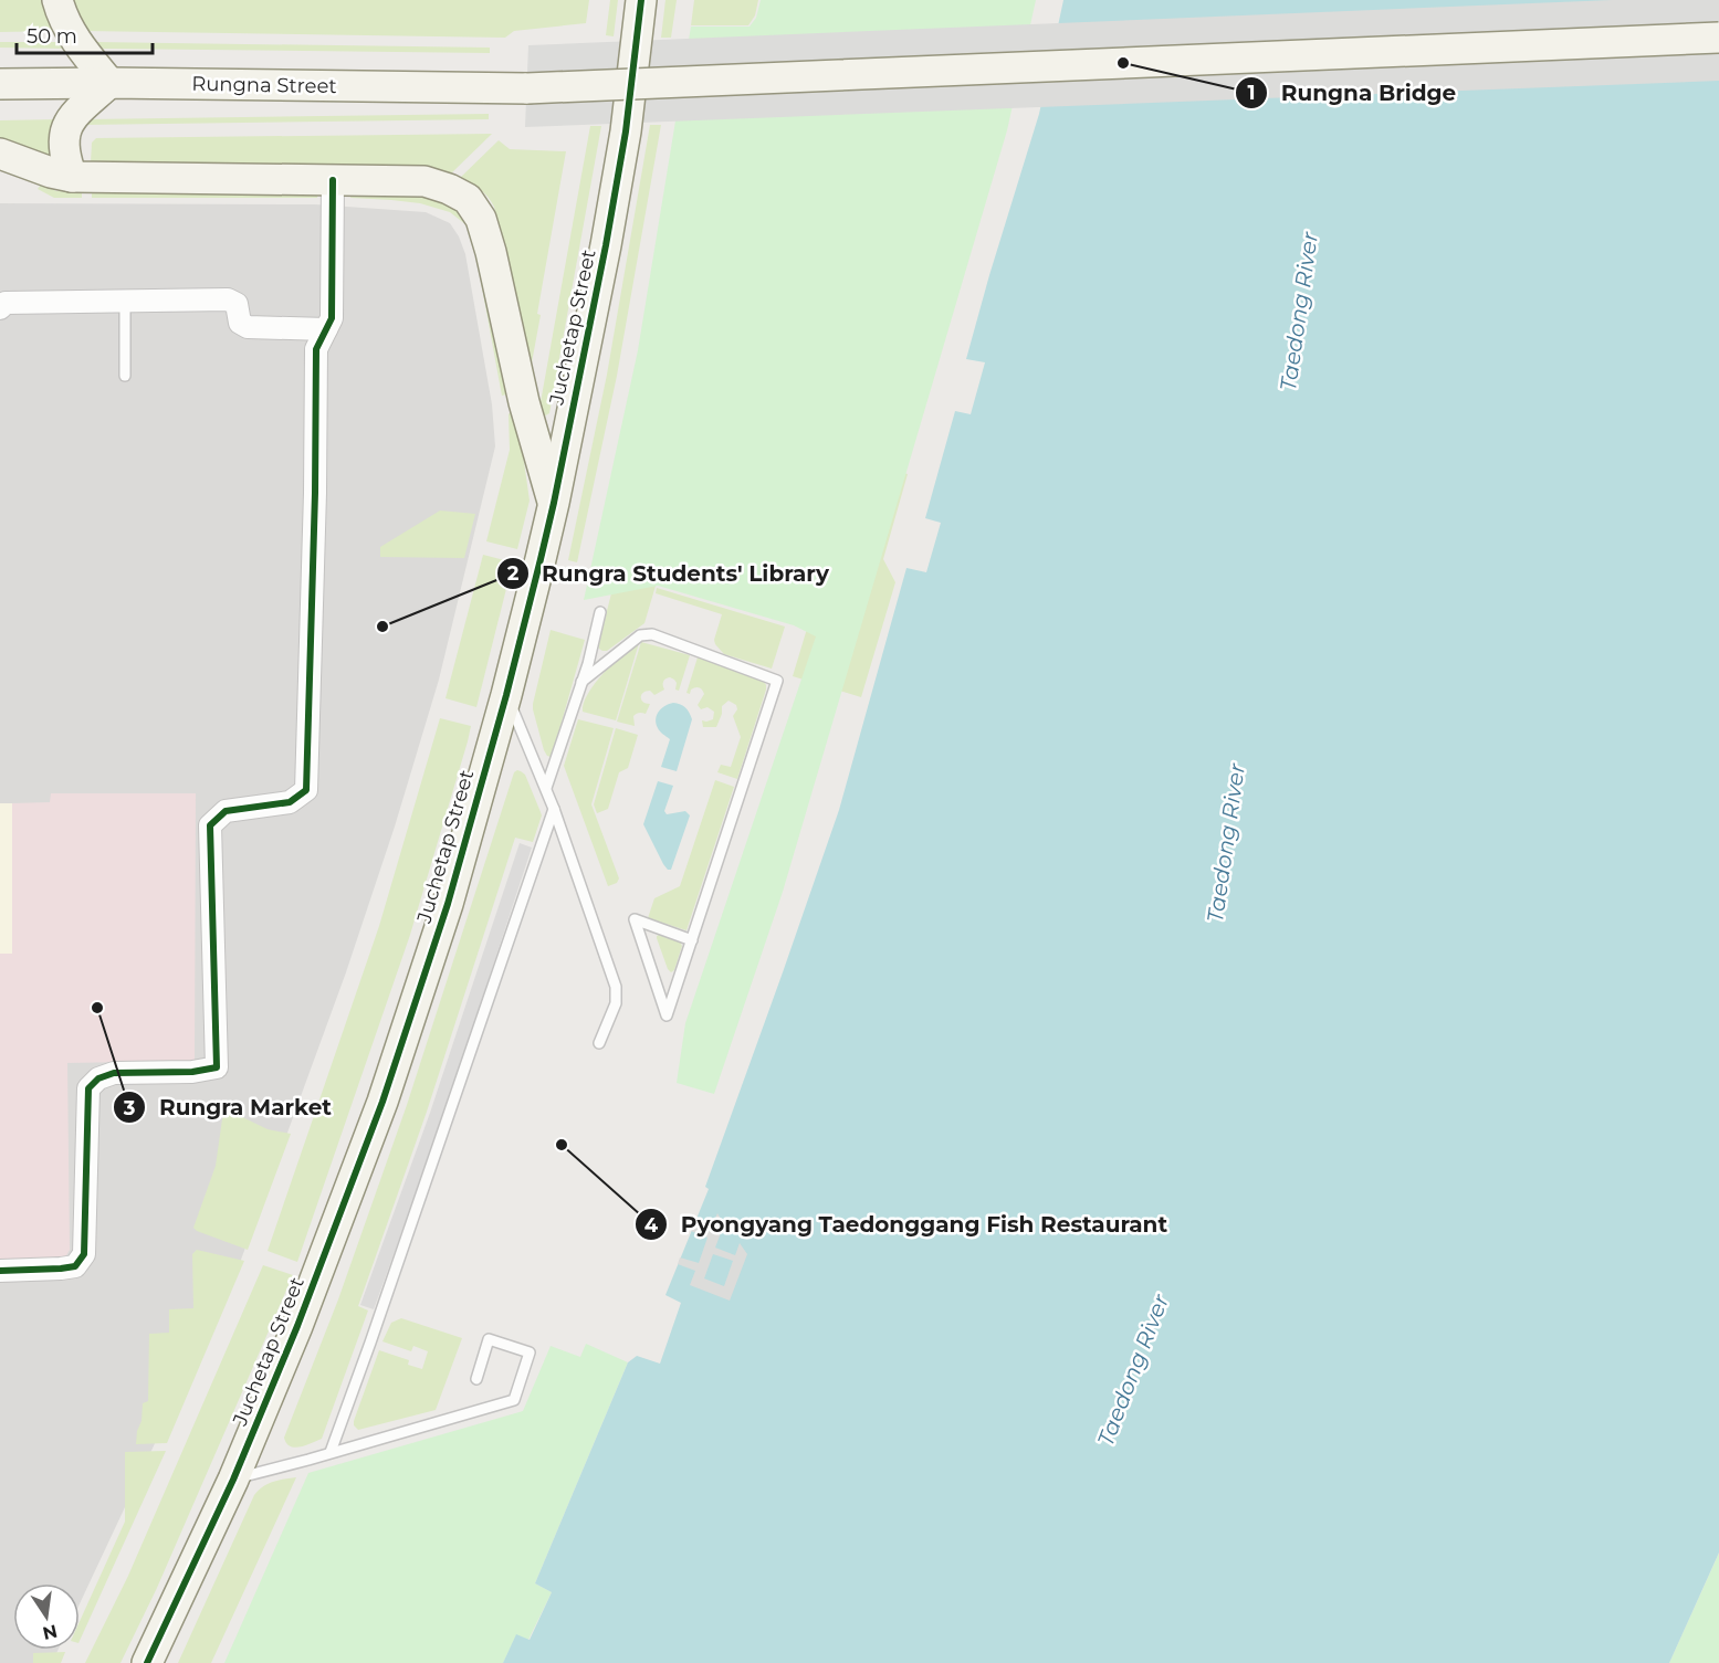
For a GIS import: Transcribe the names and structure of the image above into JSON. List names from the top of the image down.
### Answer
{
  "streets": {
    "main road": ["Rungna Street", "Juchetap Street"]
  },
  "water": ["Taedong River"],
  "places": [
    "Rungna Bridge",
    "Rungra Students' Library",
    "Rungra Market",
    "Pyongyang Taedonggang Fish Restaurant"
  ],
  "scale_bar": "50 m",
  "north": "bottom"
}
